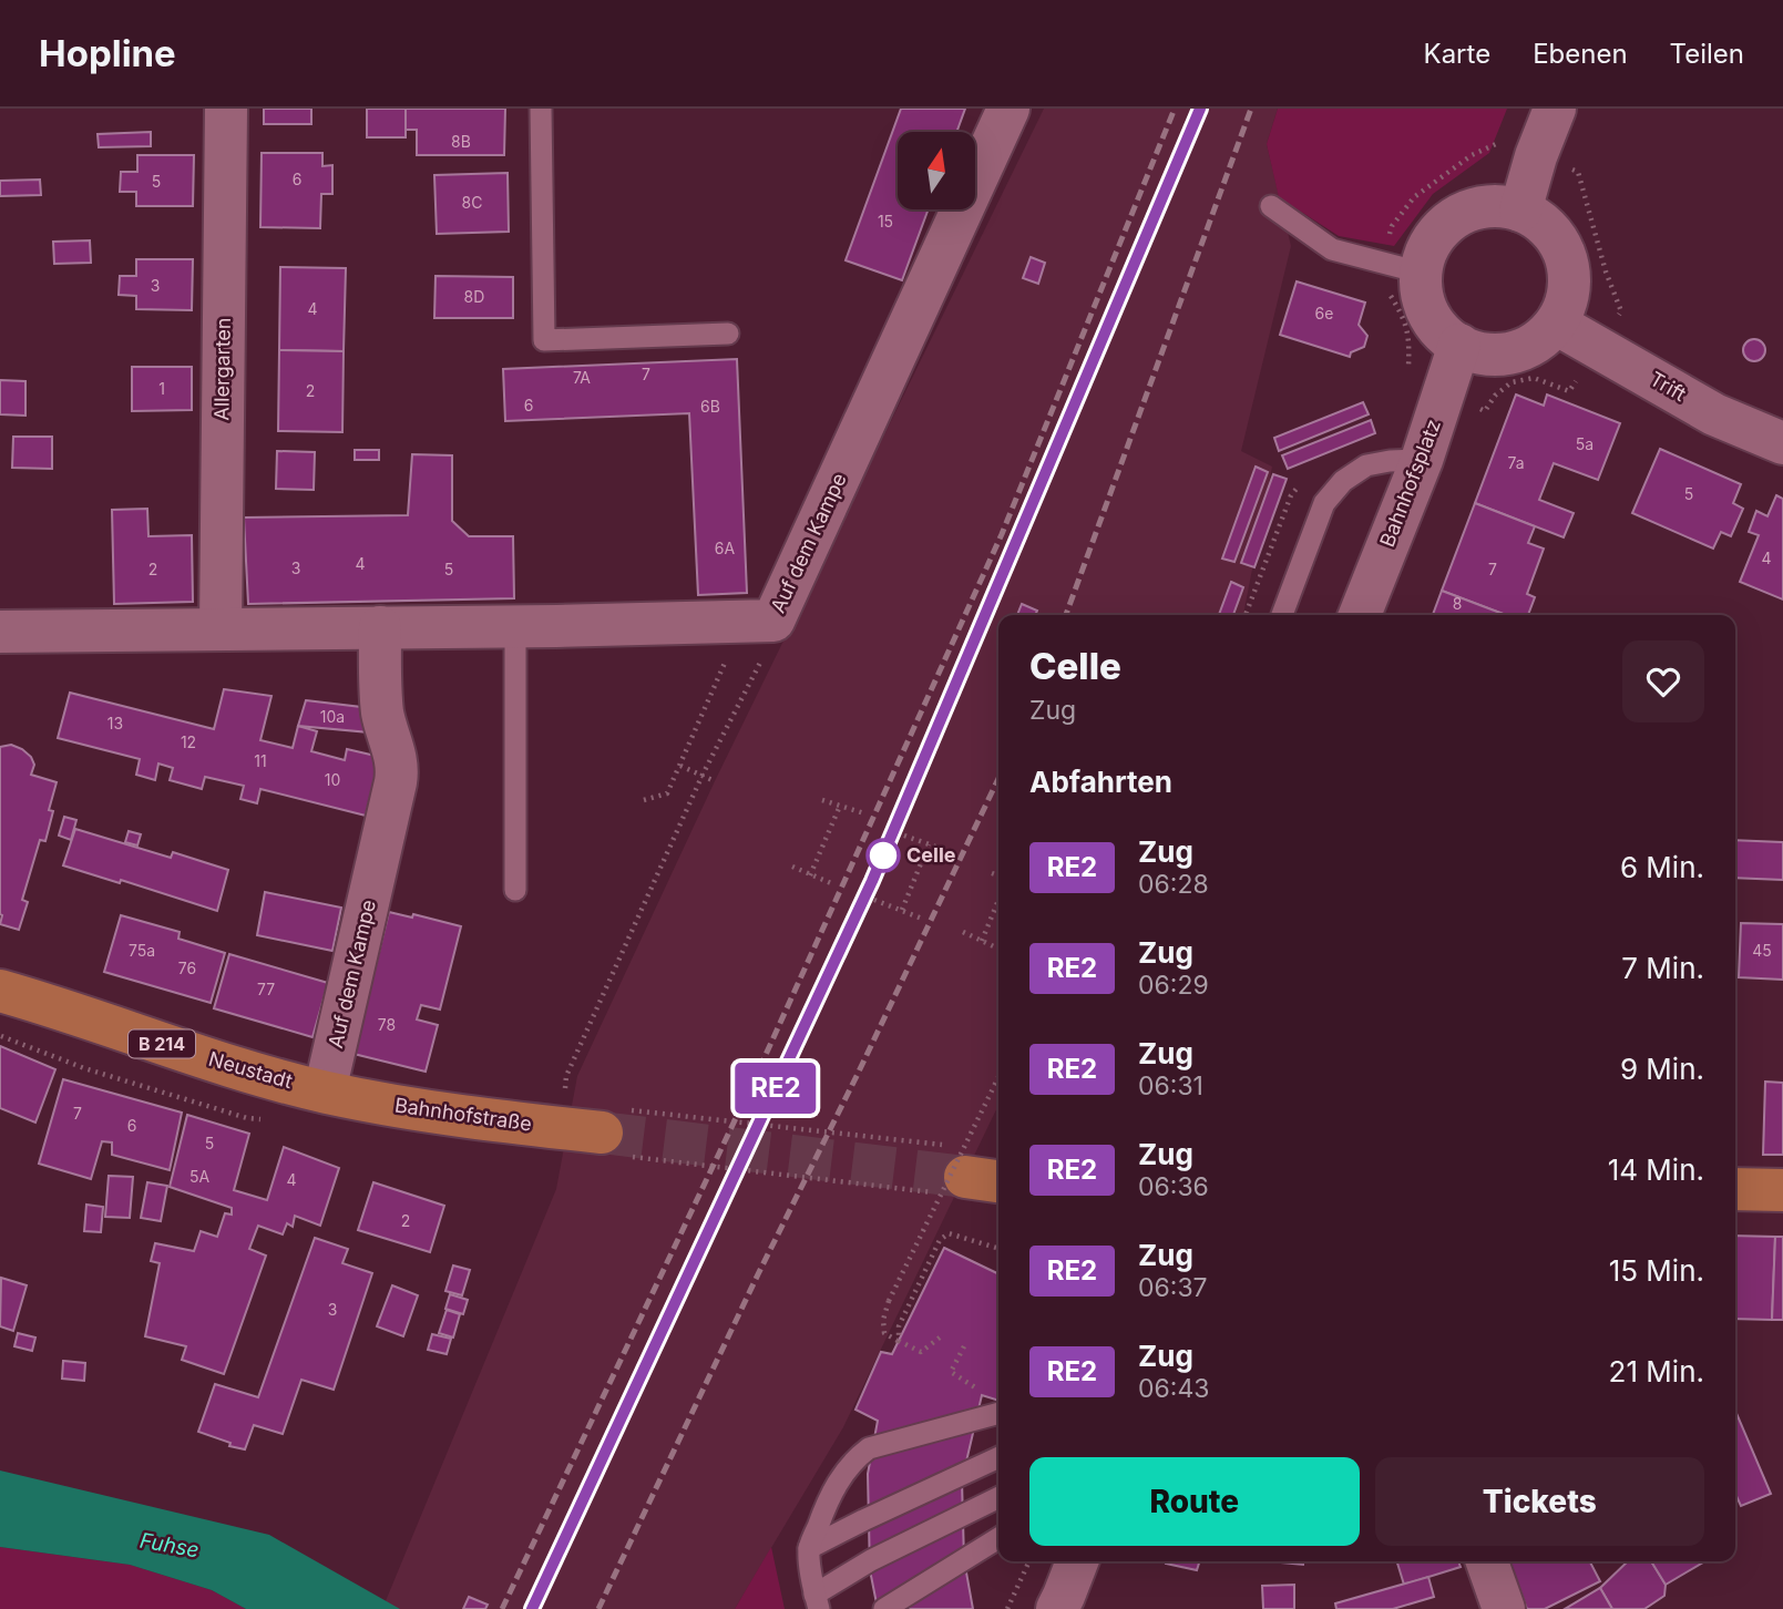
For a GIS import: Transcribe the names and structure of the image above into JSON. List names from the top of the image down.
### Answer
{
  "streets": {
    "main road": ["B 214", "Neustadt", "Bahnhofstraße"],
    "street": [
      "Allergarten",
      "Trift",
      "Bahnhofsplatz",
      "Auf dem Kampe"
    ]
  },
  "crossings": [
    ["Allergarten", "Auf dem Kampe"],
    ["Trift", "Bahnhofsplatz"],
    ["Auf dem Kampe", "Neustadt"],
    ["Auf dem Kampe", "Bahnhofstraße"],
    ["Neustadt", "Bahnhofstraße"]
  ],
  "water": ["Fuhse"],
  "places": ["Celle"],
  "house_numbers": [
    "8B",
    "6",
    "5",
    "8C",
    "15",
    "3",
    "8D",
    "4",
    "6e",
    "7",
    "7A",
    "1",
    "2",
    "6",
    "6B",
    "5a",
    "7a",
    "5",
    "6A",
    "4",
    "4",
    "3",
    "2",
    "5",
    "7",
    "8",
    "10a",
    "13",
    "12",
    "11",
    "10",
    "75a",
    "45",
    "76",
    "77",
    "78",
    "7",
    "6",
    "5",
    "5A",
    "4",
    "2",
    "3"
  ],
  "north": "top",
  "page": {
    "header": "Hopline",
    "nav": ["Karte", "Ebenen", "Teilen"],
    "on_map": "RE2",
    "heading": [
      ["Celle", "Zug"],
      "Abfahrten"
    ],
    "list": [
      {
        "mark": "RE2",
        "name": "Zug",
        "note": "06:28",
        "value": "6 Min."
      },
      {
        "mark": "RE2",
        "name": "Zug",
        "note": "06:29",
        "value": "7 Min."
      },
      {
        "mark": "RE2",
        "name": "Zug",
        "note": "06:31",
        "value": "9 Min."
      },
      {
        "mark": "RE2",
        "name": "Zug",
        "note": "06:36",
        "value": "14 Min."
      },
      {
        "mark": "RE2",
        "name": "Zug",
        "note": "06:37",
        "value": "15 Min."
      },
      {
        "mark": "RE2",
        "name": "Zug",
        "note": "06:43",
        "value": "21 Min."
      }
    ],
    "buttons": ["Route", "Tickets"]
  }
}
